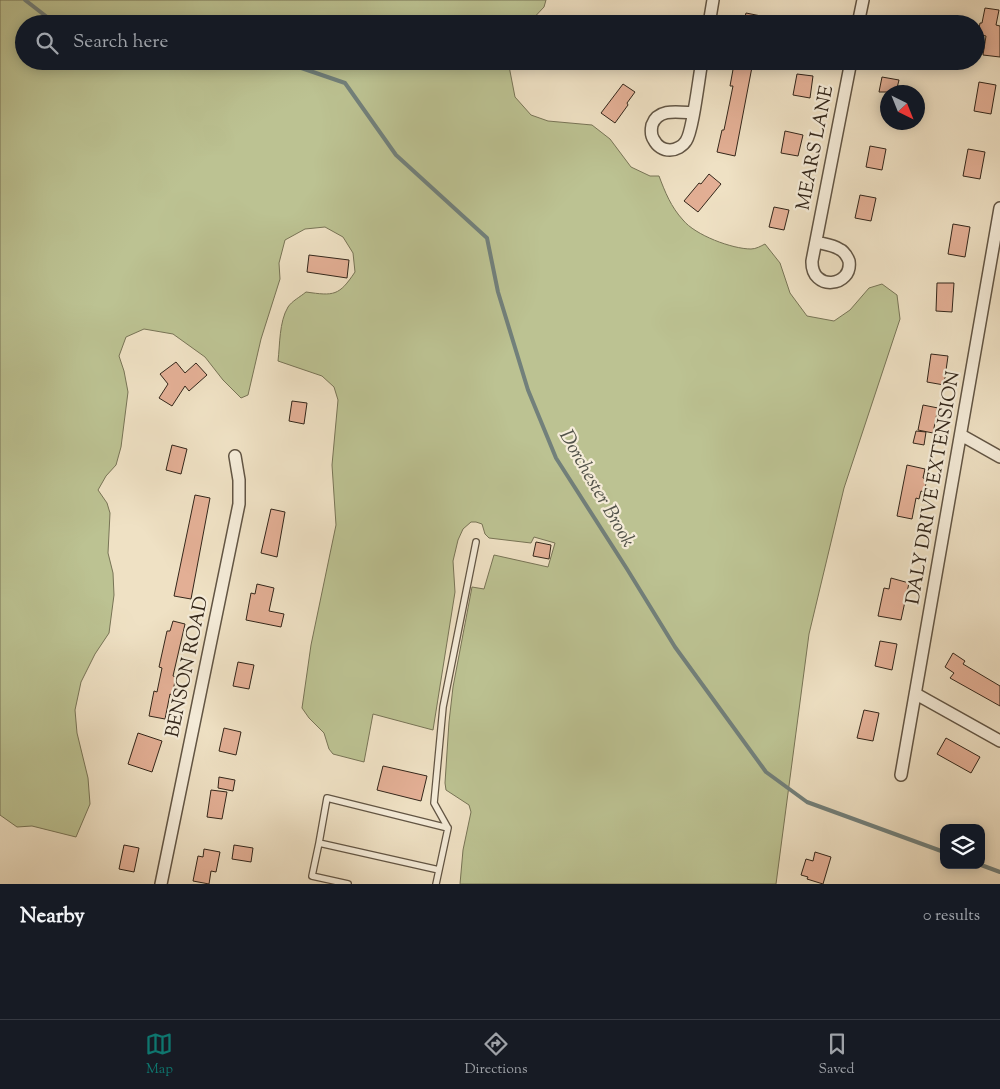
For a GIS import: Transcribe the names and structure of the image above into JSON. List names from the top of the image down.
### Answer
{
  "streets": {
    "street": ["MEARS LANE", "DALY DRIVE EXTENSION", "BENSON ROAD"]
  },
  "water": ["Dorchester Brook"],
  "north": "bottom right",
  "page": {
    "search": "Search here",
    "heading": ["Nearby", "0 results"],
    "nav": ["Map", "Directions", "Saved"]
  }
}
